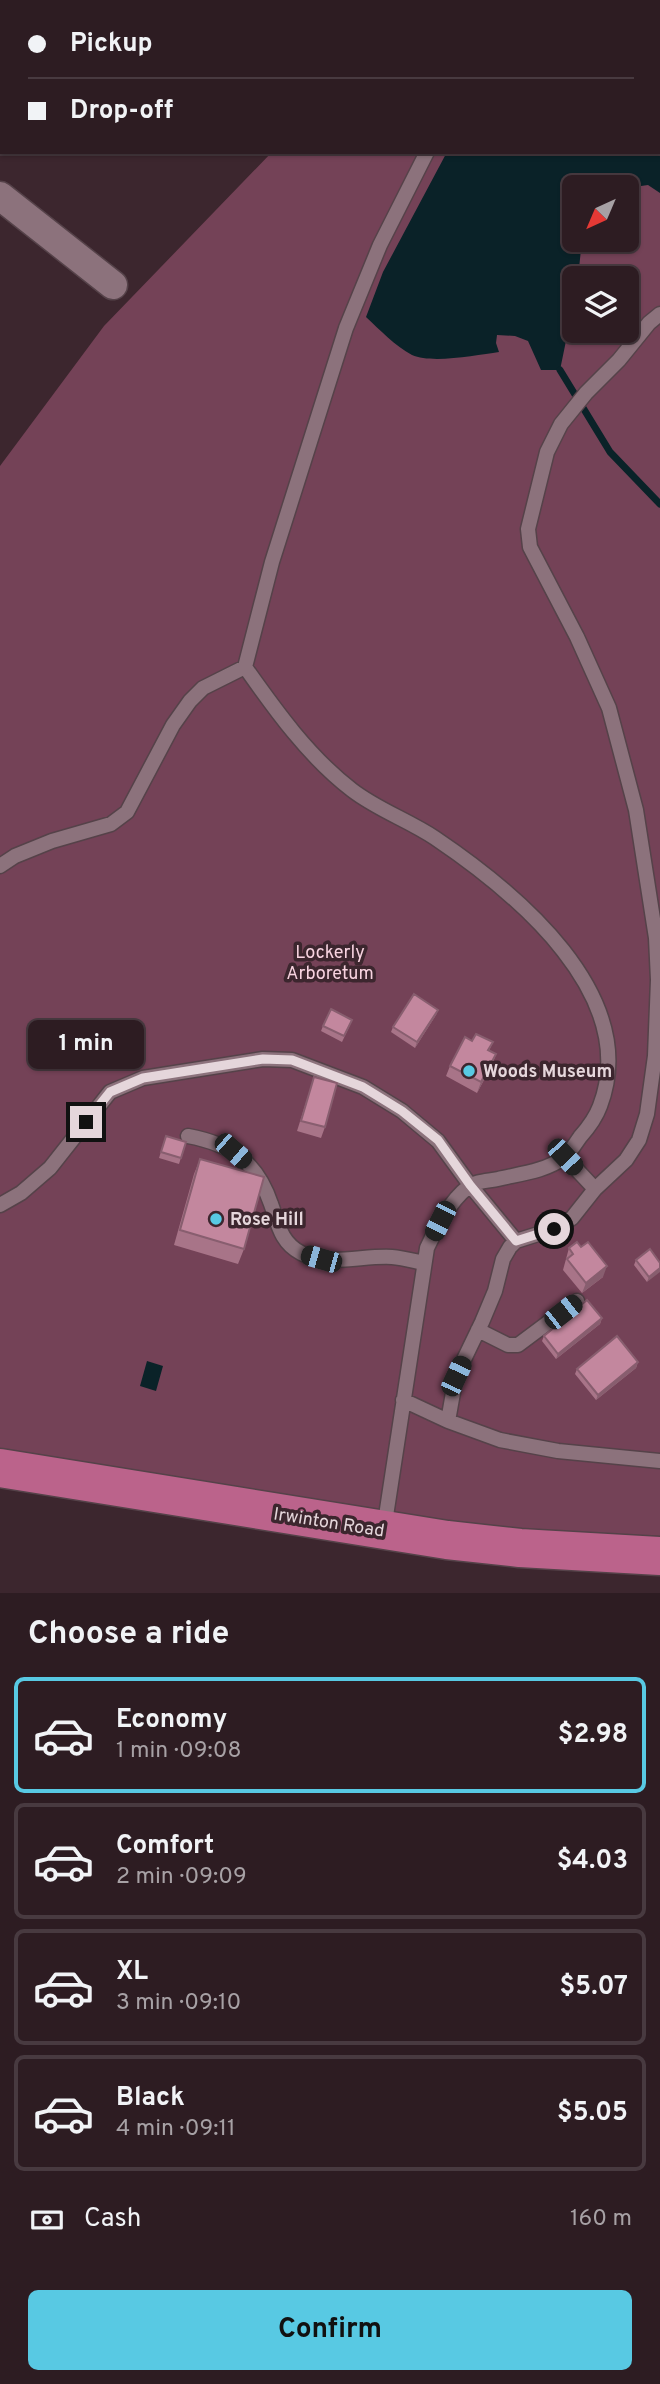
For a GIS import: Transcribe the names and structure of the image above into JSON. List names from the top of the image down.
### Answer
{
  "streets": {
    "main road": ["Irwinton Road"]
  },
  "parks": ["Lockerly Arboretum"],
  "places": ["Woods Museum", "Rose Hill"],
  "north": "bottom left",
  "page": {
    "banner": ["Pickup", "Drop-off"],
    "bubble": "1 min",
    "heading": "Choose a ride",
    "list": [
      {
        "name": "Economy",
        "note": "1 min · 09:08",
        "value": "$2.98"
      },
      {
        "name": "Comfort",
        "note": "2 min · 09:09",
        "value": "$4.03"
      },
      {
        "name": "XL",
        "note": "3 min · 09:10",
        "value": "$5.07"
      },
      {
        "name": "Black",
        "note": "4 min · 09:11",
        "value": "$5.05"
      }
    ],
    "pay": ["Cash", "160 m"],
    "buttons": "Confirm"
  }
}
